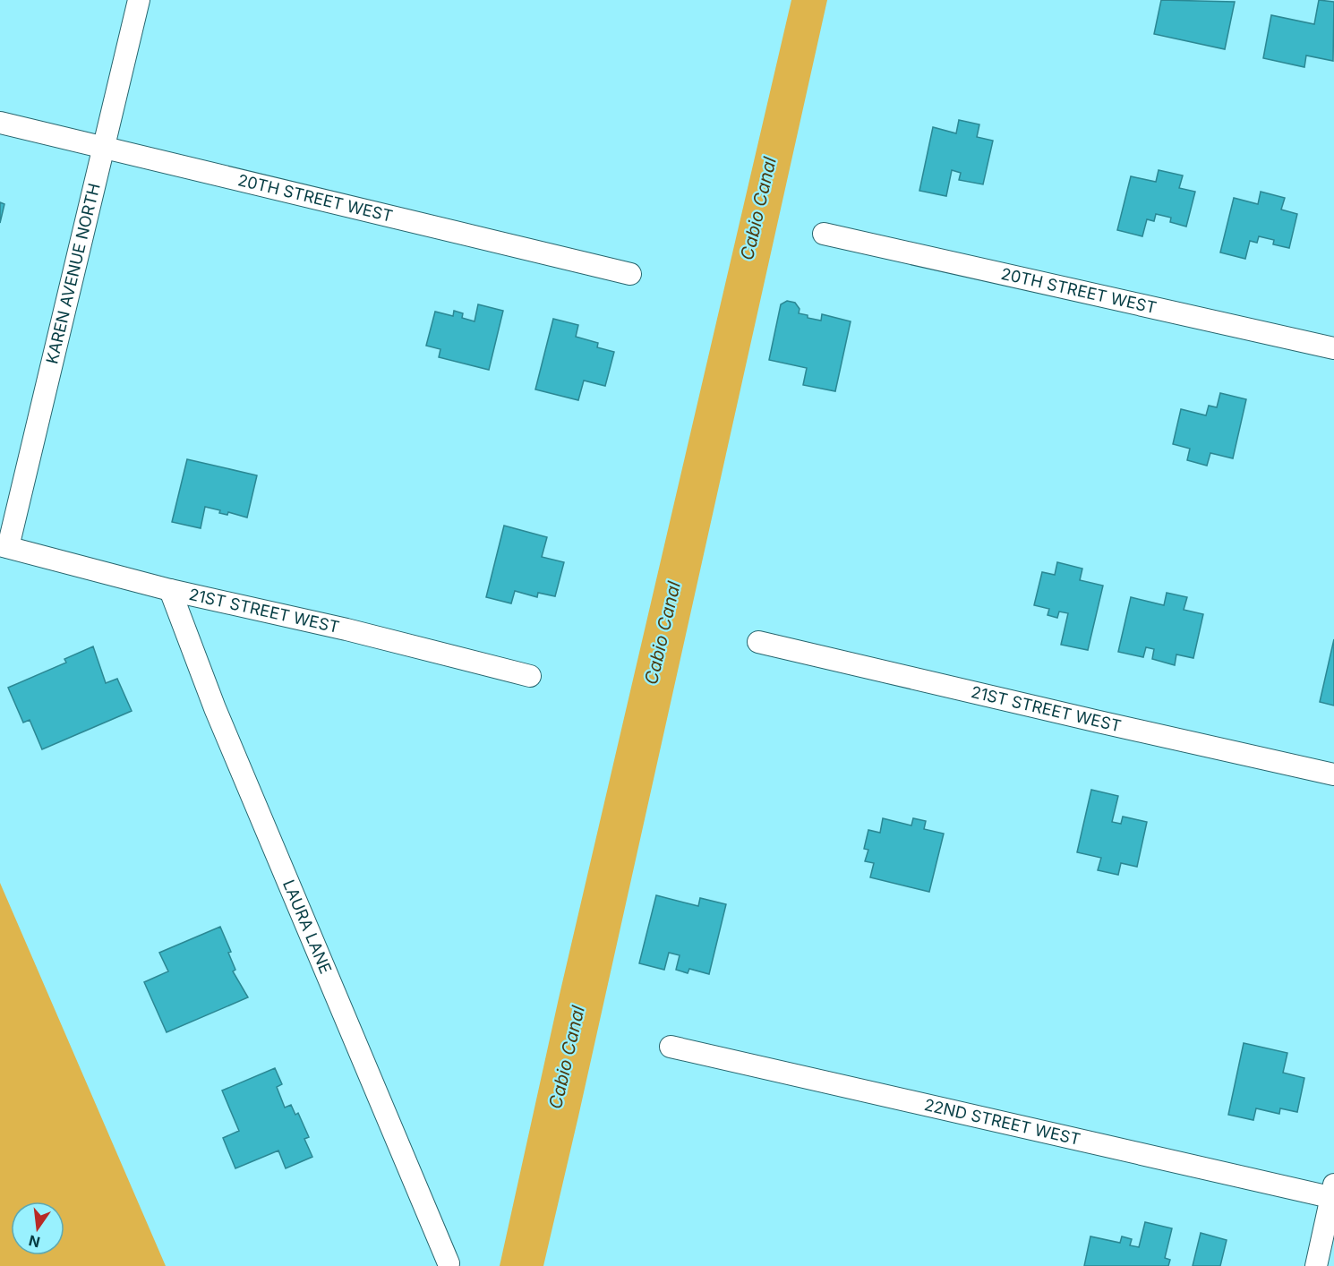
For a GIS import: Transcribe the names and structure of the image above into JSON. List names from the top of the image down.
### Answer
{
  "streets": {
    "street": [
      "20TH STREET WEST",
      "KAREN AVENUE NORTH",
      "21ST STREET WEST",
      "LAURA LANE",
      "22ND STREET WEST"
    ]
  },
  "crossings": [
    ["20TH STREET WEST", "KAREN AVENUE NORTH"],
    ["KAREN AVENUE NORTH", "21ST STREET WEST"],
    ["21ST STREET WEST", "LAURA LANE"]
  ],
  "water": ["Cabio Canal"],
  "north": "bottom"
}
